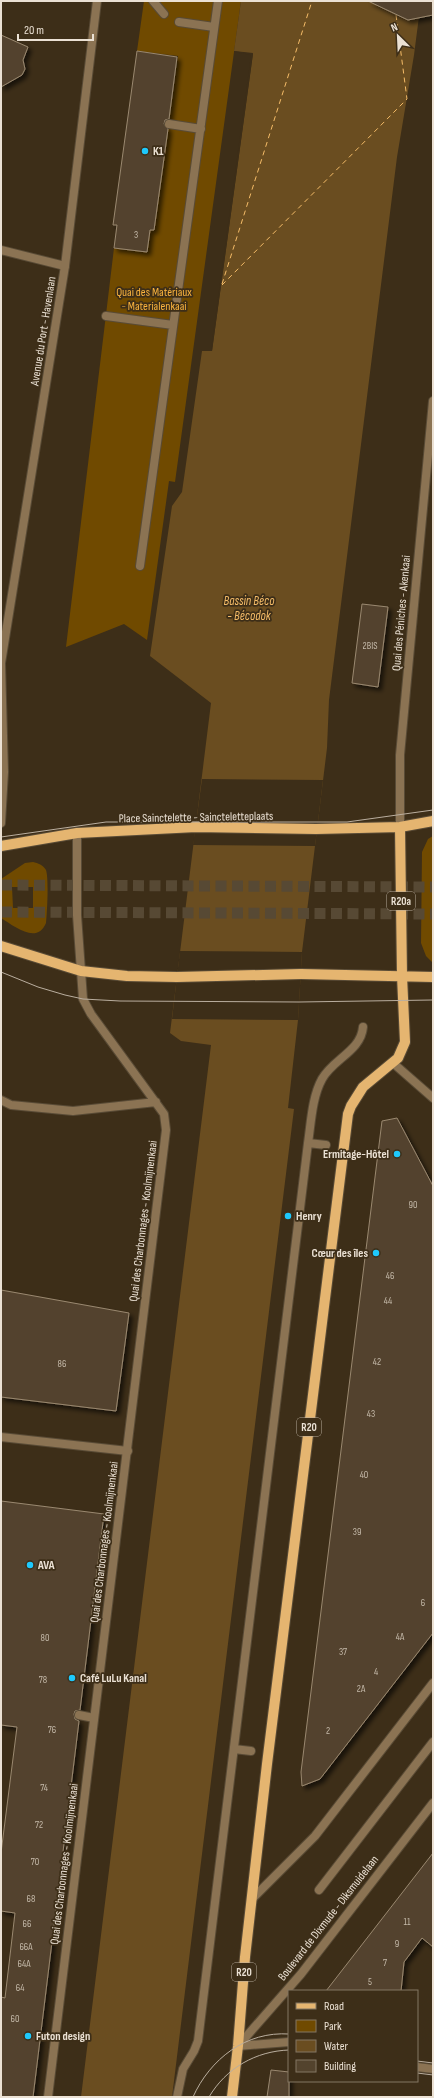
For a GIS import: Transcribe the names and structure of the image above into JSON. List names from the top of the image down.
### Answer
{
  "streets": {
    "main road": ["Place Sainctelette - Saincteletteplaats", "R20a", "R20"],
    "street": [
      "Avenue du Port - Havenlaan",
      "Quai des Péniches - Akenkaai",
      "Quai des Charbonnages - Koolmijnenkaai",
      "Boulevard de Dixmude - Diksmuidelaan"
    ]
  },
  "crossings": [
    ["Quai des Péniches - Akenkaai", "Place Sainctelette - Saincteletteplaats"],
    ["Quai des Péniches - Akenkaai", "R20a"],
    ["Place Sainctelette - Saincteletteplaats", "R20a"],
    ["R20a", "R20"],
    ["R20", "Boulevard de Dixmude - Diksmuidelaan"]
  ],
  "water": ["Bassin Béco - Bécodok"],
  "parks": ["Quai des Matériaux - Materialenkaai"],
  "places": [
    "K1",
    "Ermitage-Hôtel",
    "Henry",
    "Cœur des îles",
    "AVA",
    "Café LuLu Kanal",
    "Futon design"
  ],
  "house_numbers": [
    "3",
    "2BIS",
    "90",
    "46",
    "44",
    "42",
    "86",
    "43",
    "40",
    "39",
    "6",
    "4A",
    "80",
    "37",
    "4",
    "78",
    "2A",
    "76",
    "2",
    "74",
    "72",
    "70",
    "68",
    "11",
    "66",
    "9",
    "66A",
    "7",
    "64A",
    "5",
    "64",
    "60"
  ],
  "legend": [
    "Road",
    "Park",
    "Water",
    "Building"
  ],
  "scale_bar": "20 m",
  "north": "top left"
}
